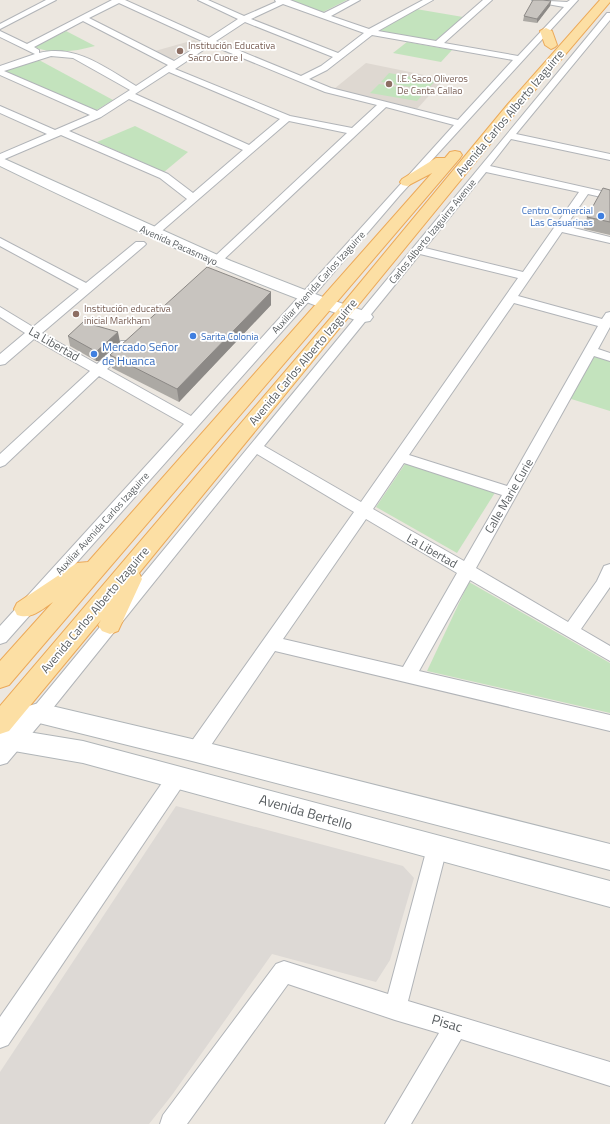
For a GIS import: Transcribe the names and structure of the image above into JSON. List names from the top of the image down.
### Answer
{
  "streets": {
    "main road": ["Avenida Carlos Alberto Izaguirre", "Avenida Pacasmayo", "Avenida Bertello"],
    "street": [
      "Carlos Alberto Izaguirre Avenue",
      "Auxiliar Avenida Carlos Izaguirre",
      "La Libertad",
      "Calle Marie Curie",
      "Pisac"
    ]
  },
  "crossings": [
    ["Avenida Carlos Alberto Izaguirre", "Carlos Alberto Izaguirre Avenue"],
    ["Avenida Carlos Alberto Izaguirre", "Avenida Pacasmayo"],
    ["Avenida Carlos Alberto Izaguirre", "Auxiliar Avenida Carlos Izaguirre"],
    ["Avenida Carlos Alberto Izaguirre", "Avenida Bertello"],
    ["Carlos Alberto Izaguirre Avenue", "Avenida Pacasmayo"],
    ["Carlos Alberto Izaguirre Avenue", "La Libertad"],
    ["Avenida Pacasmayo", "Auxiliar Avenida Carlos Izaguirre"],
    ["Auxiliar Avenida Carlos Izaguirre", "La Libertad"],
    ["La Libertad", "Calle Marie Curie"]
  ],
  "places": [
    "Institución Educativa Sacro Cuore I",
    "I.E. Saco Oliveros De Canta Callao",
    "Centro Comercial Las Casuarinas",
    "Institución educativa inicial Markham",
    "Sarita Colonia",
    "Mercado Señor de Huanca"
  ]
}
